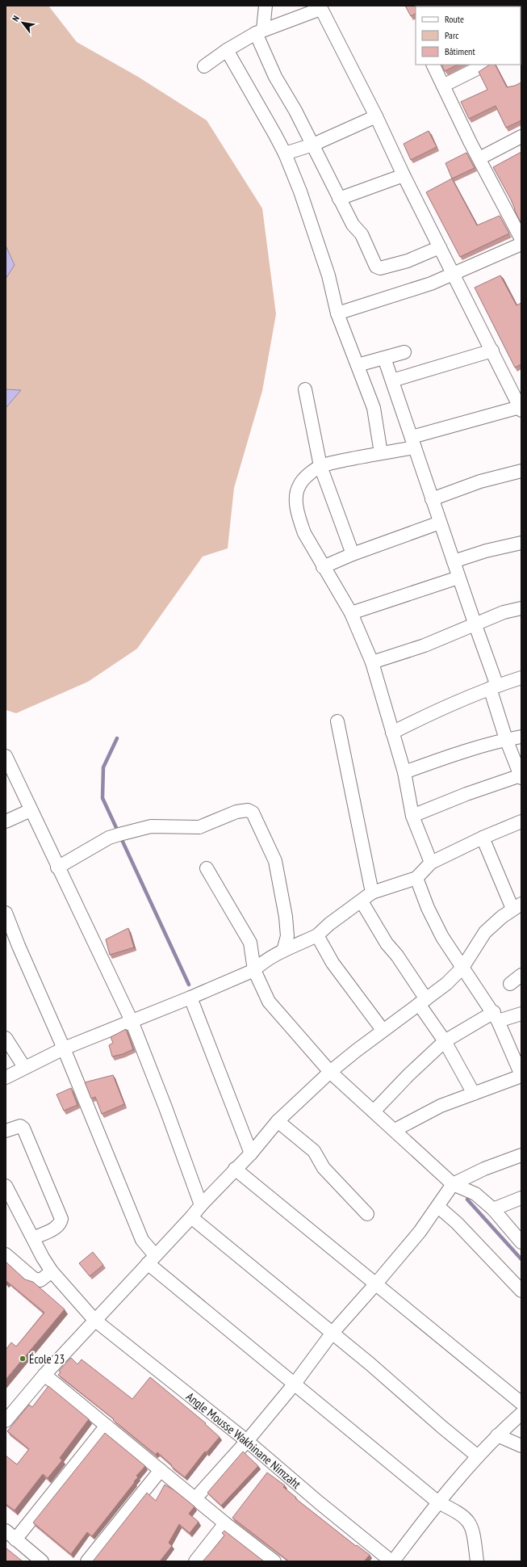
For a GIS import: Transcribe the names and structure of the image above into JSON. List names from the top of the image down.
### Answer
{
  "streets": {
    "street": ["Angle Mousse Wakhinane Nimzaht"]
  },
  "places": ["École 23"],
  "legend": ["Route", "Parc", "Bâtiment"],
  "north": "top left"
}
